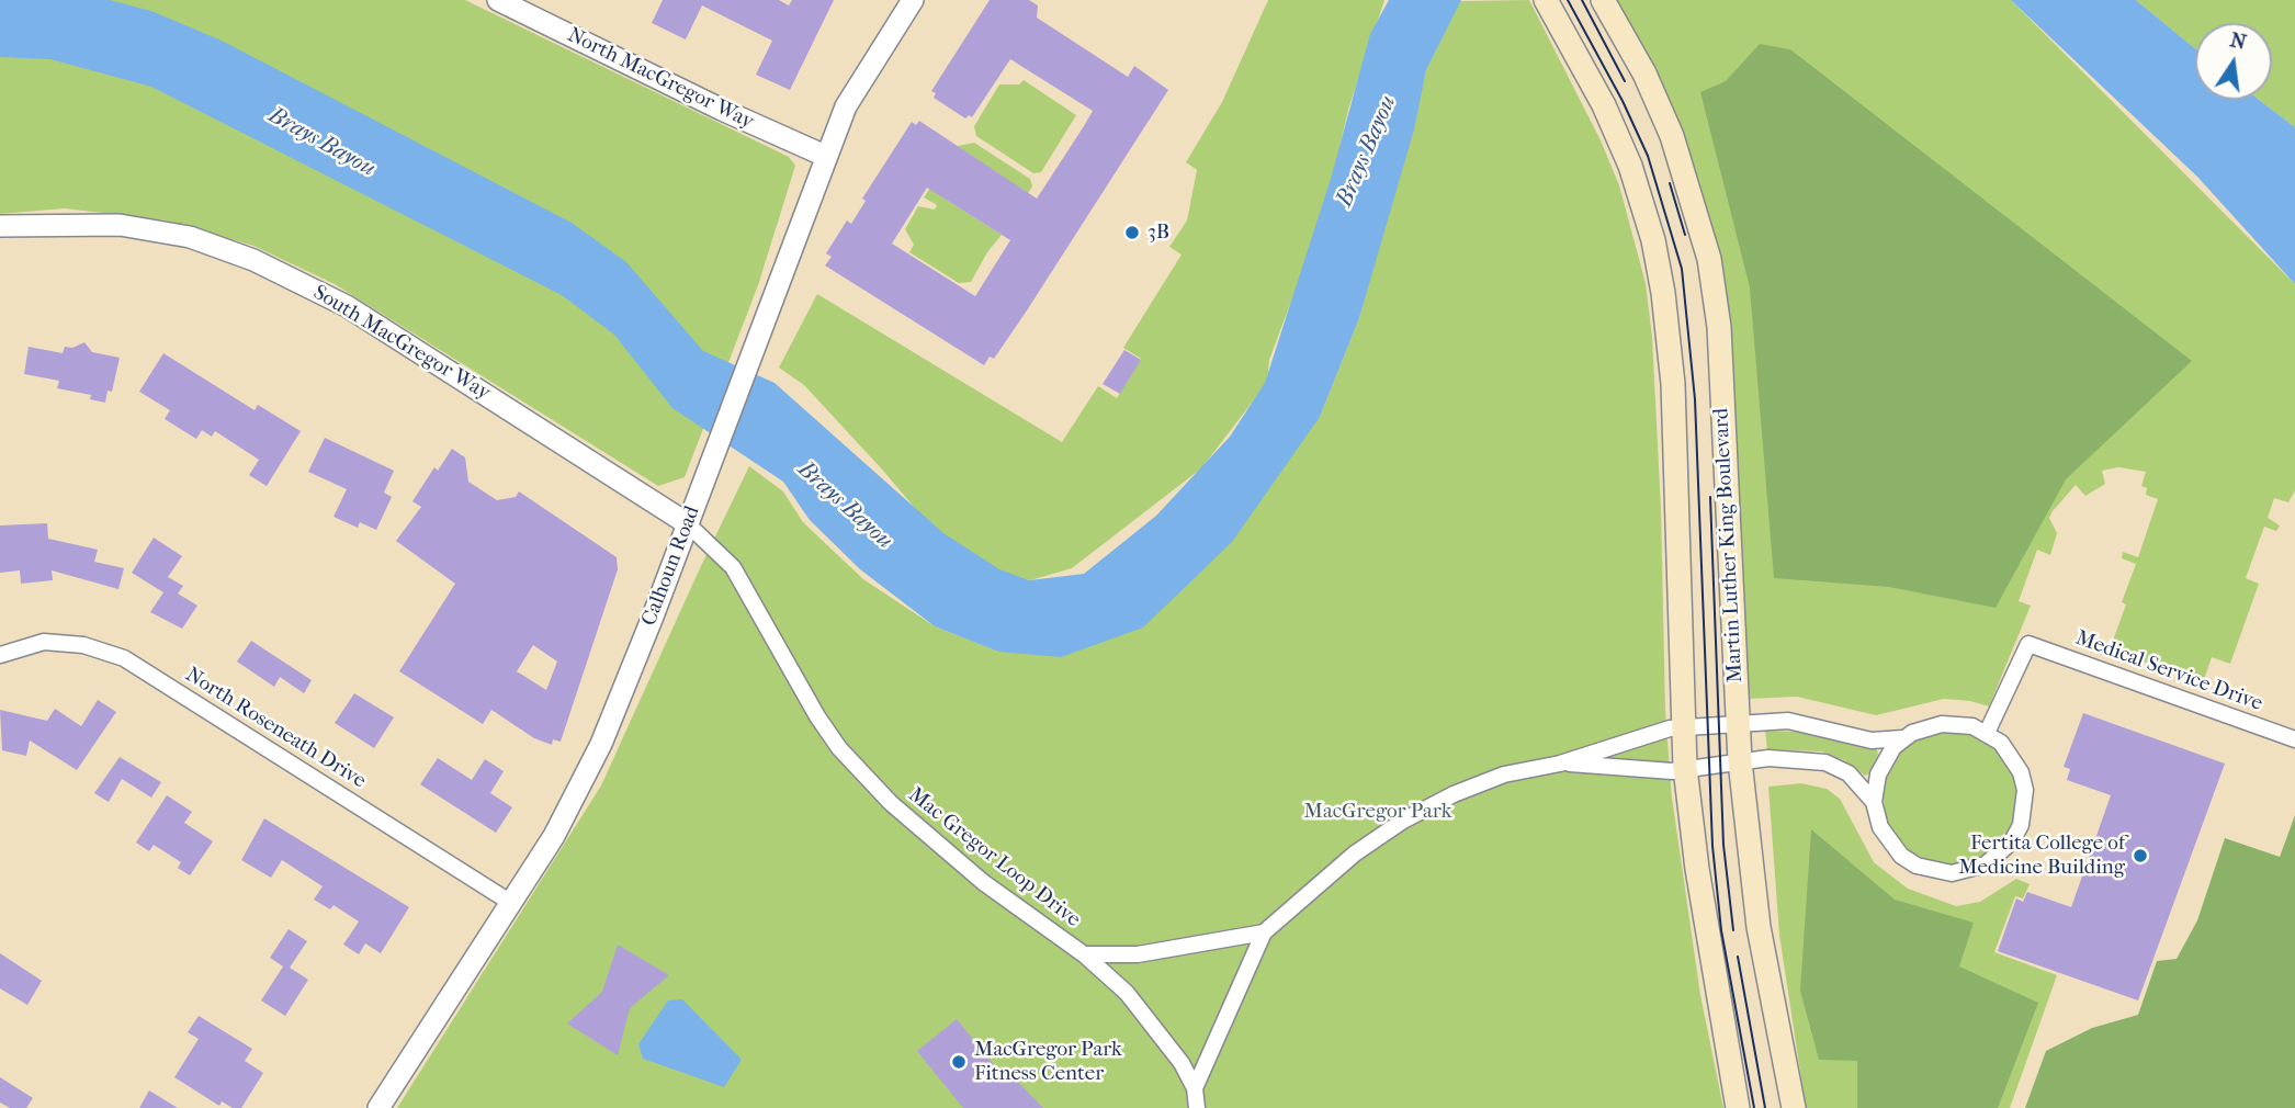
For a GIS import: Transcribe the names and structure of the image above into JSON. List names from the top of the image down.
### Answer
{
  "streets": {
    "main road": ["Martin Luther King Boulevard"],
    "street": [
      "North MacGregor Way",
      "South MacGregor Way",
      "Calhoun Road",
      "Medical Service Drive",
      "North Roseneath Drive",
      "Mac Gregor Loop Drive"
    ]
  },
  "crossings": [
    ["North MacGregor Way", "Calhoun Road"],
    ["South MacGregor Way", "Calhoun Road"],
    ["South MacGregor Way", "Mac Gregor Loop Drive"],
    ["Calhoun Road", "North Roseneath Drive"],
    ["Calhoun Road", "Mac Gregor Loop Drive"]
  ],
  "water": ["Brays Bayou"],
  "parks": ["MacGregor Park"],
  "places": ["3B", "Fertita College of Medicine Building", "MacGregor Park Fitness Center"],
  "north": "top"
}
